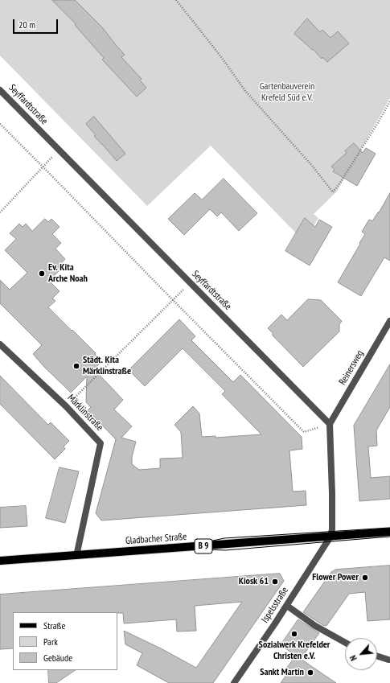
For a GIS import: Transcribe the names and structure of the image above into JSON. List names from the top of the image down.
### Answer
{
  "streets": {
    "main road": ["Gladbacher Straße", "B 9"],
    "street": [
      "Seyffardtstraße",
      "Reinersweg",
      "Märklinstraße",
      "Ispelsstraße"
    ]
  },
  "crossings": [
    ["Seyffardtstraße", "Reinersweg"],
    ["Märklinstraße", "Gladbacher Straße"],
    ["Gladbacher Straße", "Ispelsstraße"]
  ],
  "parks": ["Gartenbauverein Krefeld Süd e.V."],
  "places": [
    "Ev. Kita Arche Noah",
    "Städt. Kita Märklinstraße",
    "Flower Power",
    "Kiosk 61",
    "Sozialwerk Krefelder Christen e.V.",
    "Sankt Martin"
  ],
  "legend": ["Straße", "Park", "Gebäude"],
  "scale_bar": "20 m",
  "north": "bottom left"
}
